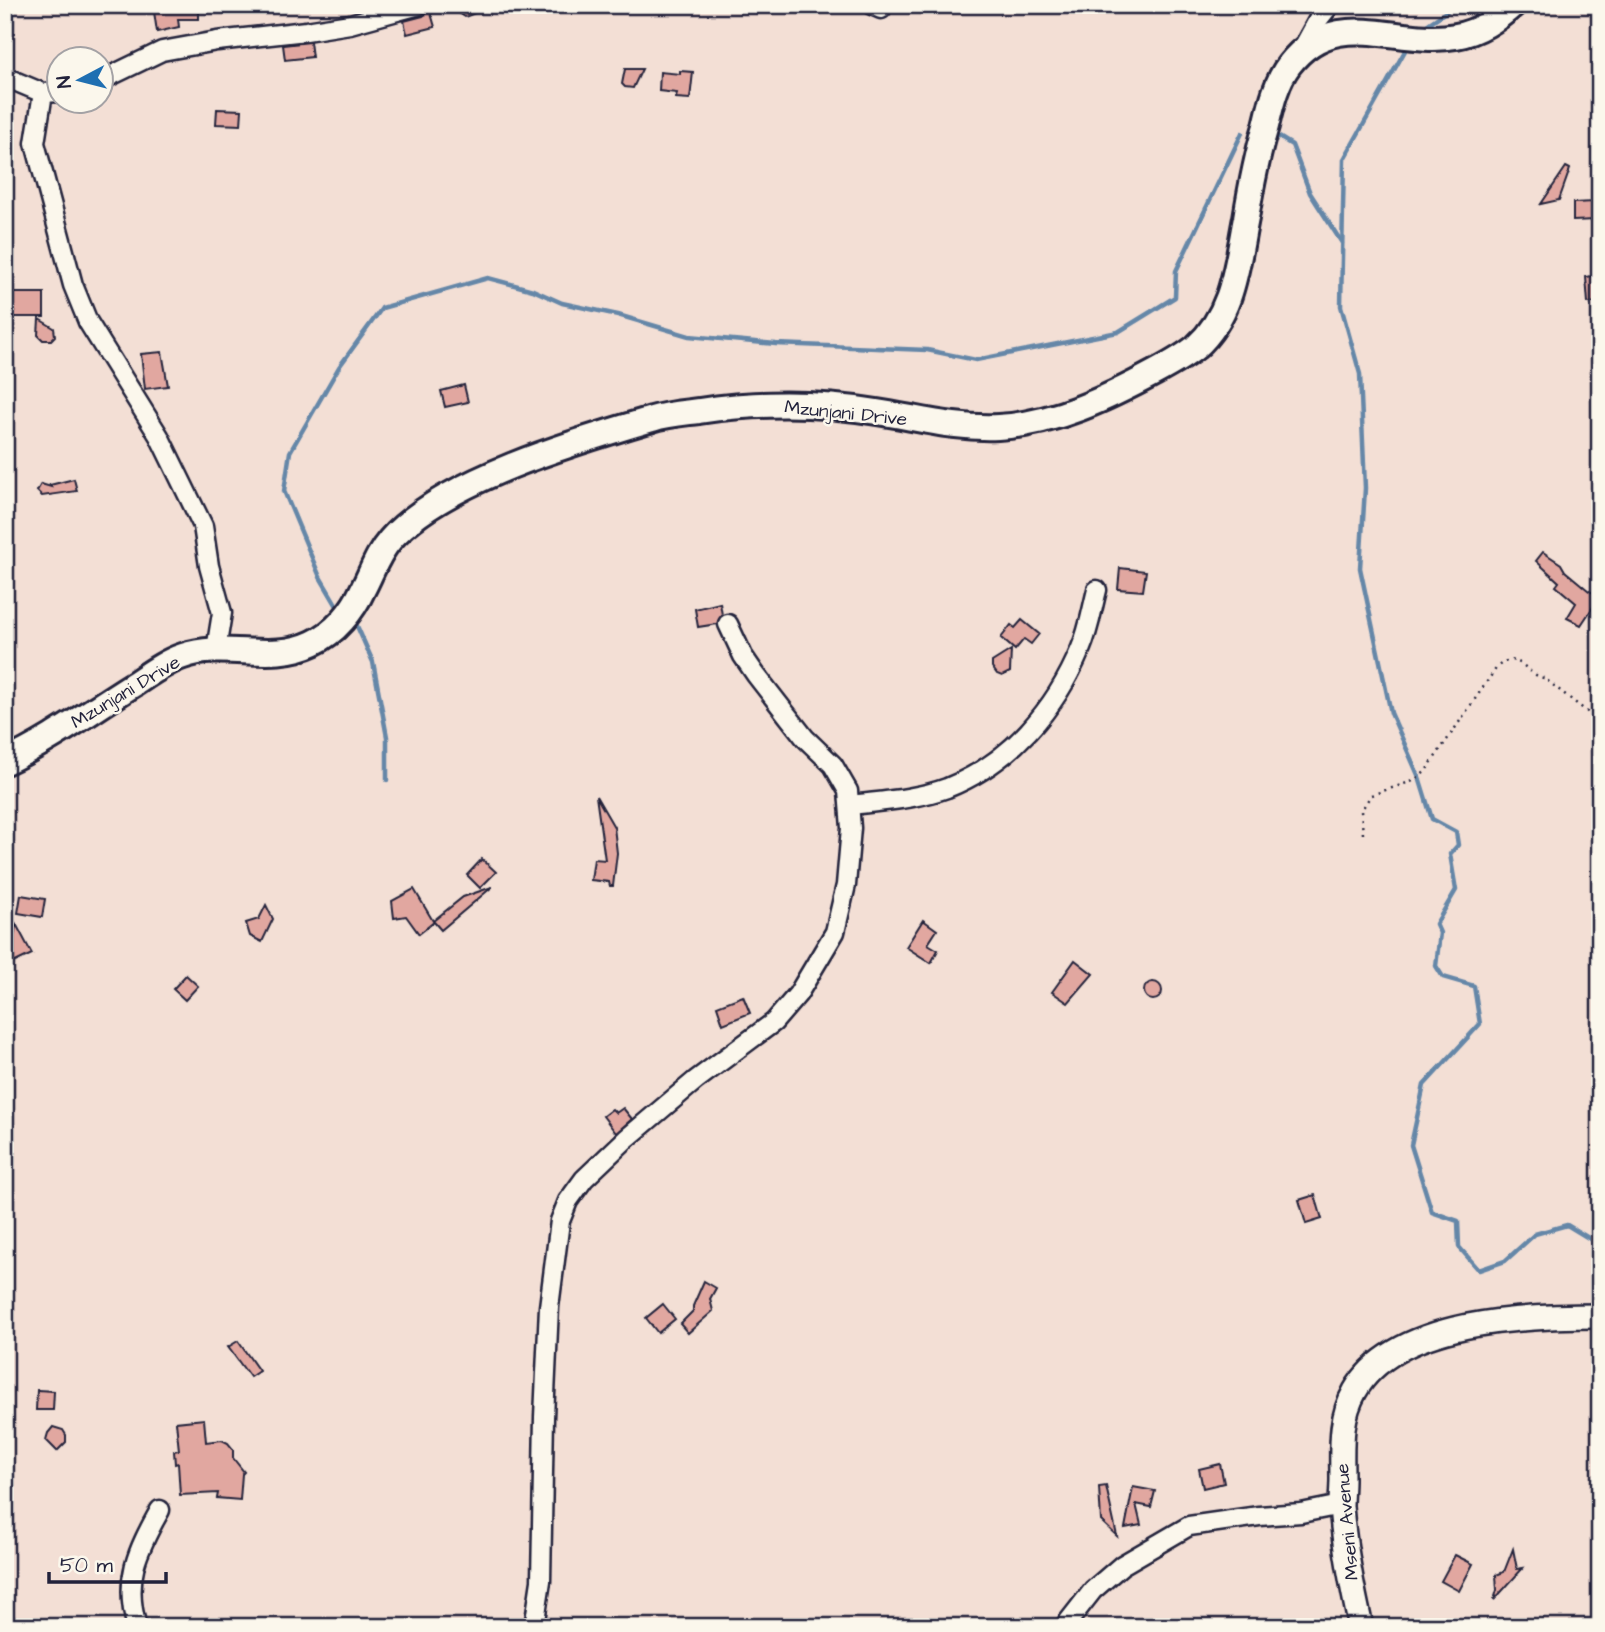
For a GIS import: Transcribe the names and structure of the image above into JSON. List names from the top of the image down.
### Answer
{
  "streets": {
    "main road": ["Mzunjani Drive"],
    "street": ["Mseni Avenue"]
  },
  "scale_bar": "50 m",
  "north": "left"
}
